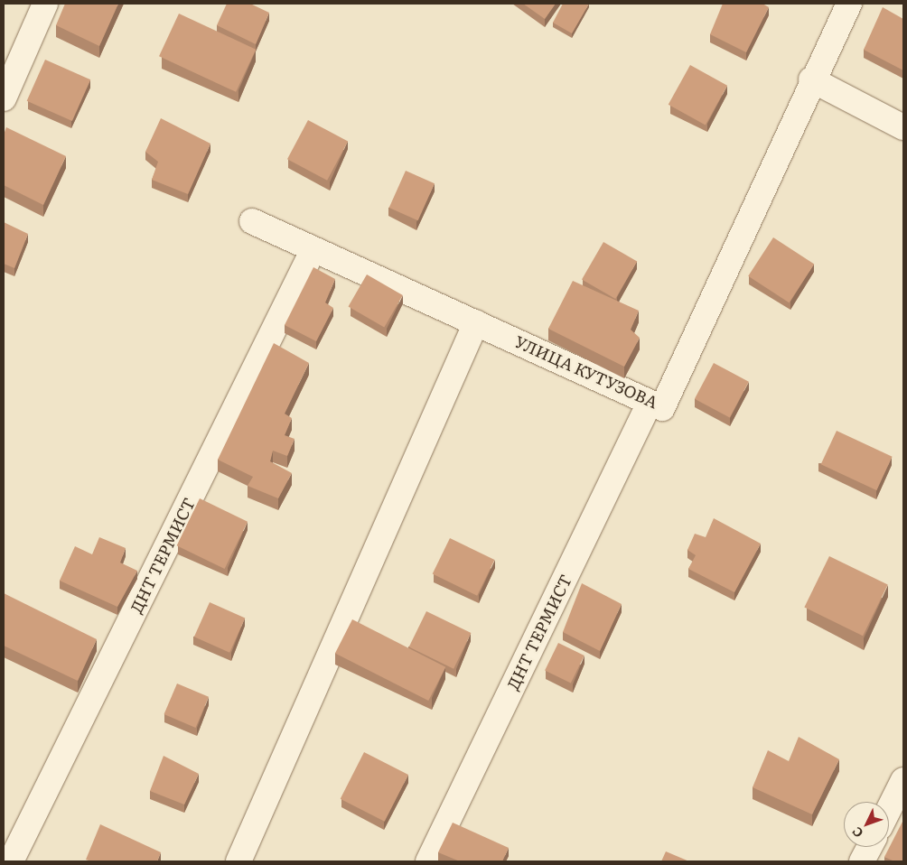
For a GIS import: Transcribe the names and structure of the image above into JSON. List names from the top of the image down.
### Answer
{
  "streets": {
    "street": ["УЛИЦА КУТУЗОВА", "ДНТ ТЕРМИСТ"]
  },
  "crossings": [
    ["УЛИЦА КУТУЗОВА", "ДНТ ТЕРМИСТ"]
  ],
  "north": "bottom left"
}
